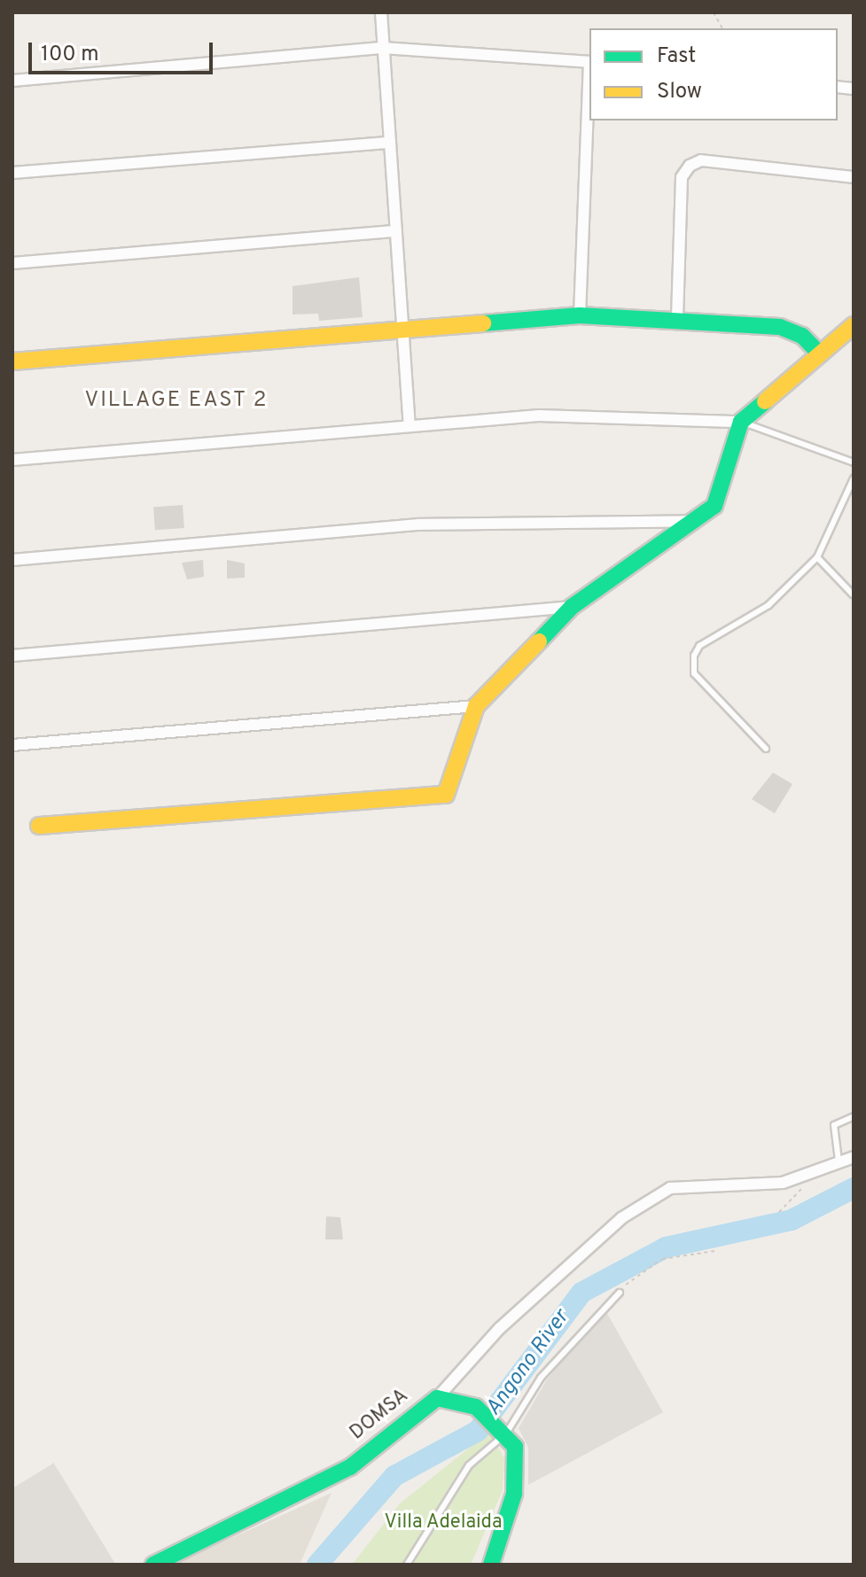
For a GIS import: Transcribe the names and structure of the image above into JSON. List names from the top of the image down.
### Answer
{
  "streets": {
    "street": ["DOMSA"]
  },
  "districts": ["VILLAGE EAST 2"],
  "water": ["Angono River"],
  "parks": ["Villa Adelaida"],
  "legend": ["Fast", "Slow"],
  "scale_bar": "100 m"
}
